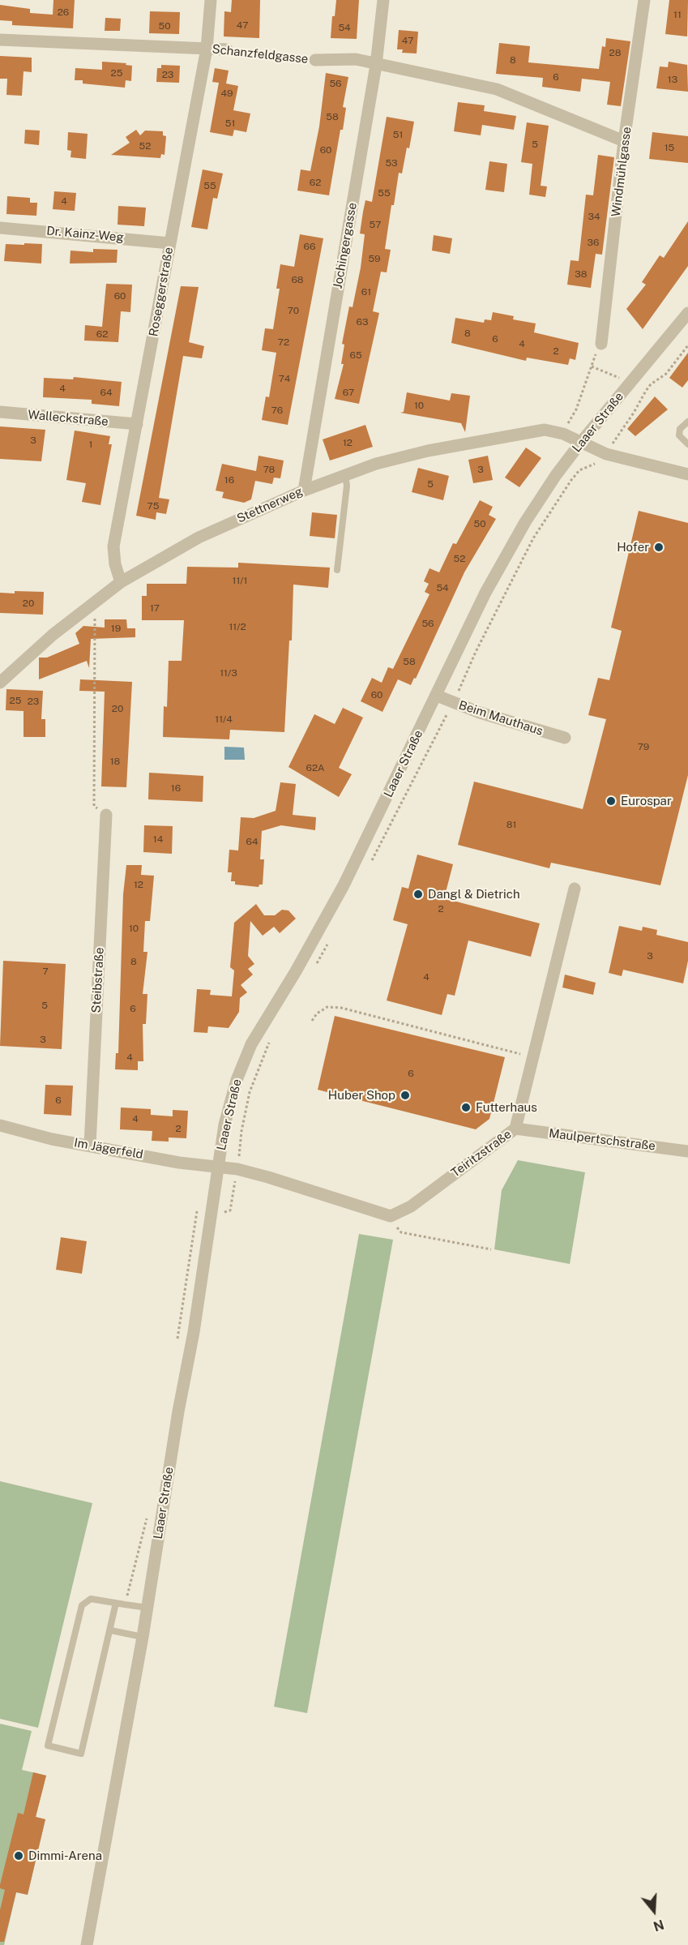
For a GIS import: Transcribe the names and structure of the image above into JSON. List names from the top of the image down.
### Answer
{
  "streets": {
    "street": [
      "Schanzfeldgasse",
      "Windmühlgasse",
      "Dr. Kainz-Weg",
      "Jochingergasse",
      "Roseggerstraße",
      "Walleckstraße",
      "Laaer Straße",
      "Stettnerweg",
      "Beim Mauthaus",
      "Steibstraße",
      "Maulpertschstraße",
      "Im Jägerfeld",
      "Teiritzstraße"
    ]
  },
  "crossings": [
    ["Schanzfeldgasse", "Windmühlgasse"],
    ["Schanzfeldgasse", "Jochingergasse"],
    ["Schanzfeldgasse", "Roseggerstraße"],
    ["Dr. Kainz-Weg", "Roseggerstraße"],
    ["Jochingergasse", "Stettnerweg"],
    ["Roseggerstraße", "Walleckstraße"],
    ["Roseggerstraße", "Stettnerweg"],
    ["Laaer Straße", "Stettnerweg"],
    ["Laaer Straße", "Beim Mauthaus"],
    ["Laaer Straße", "Im Jägerfeld"],
    ["Steibstraße", "Im Jägerfeld"],
    ["Maulpertschstraße", "Teiritzstraße"]
  ],
  "places": [
    "Hofer",
    "Eurospar",
    "Dangl & Dietrich",
    "Huber Shop",
    "Futterhaus",
    "Dimmi-Arena"
  ],
  "house_numbers": [
    "26",
    "11",
    "47",
    "50",
    "54",
    "47",
    "28",
    "8",
    "25",
    "23",
    "6",
    "13",
    "56",
    "49",
    "58",
    "51",
    "51",
    "5",
    "52",
    "15",
    "60",
    "53",
    "62",
    "55",
    "55",
    "4",
    "34",
    "57",
    "36",
    "66",
    "59",
    "38",
    "68",
    "61",
    "60",
    "70",
    "63",
    "8",
    "62",
    "6",
    "72",
    "4",
    "2",
    "65",
    "74",
    "4",
    "64",
    "67",
    "10",
    "76",
    "3",
    "12",
    "1",
    "78",
    "3",
    "16",
    "5",
    "75",
    "50",
    "52",
    "11/1",
    "54",
    "20",
    "17",
    "56",
    "11/2",
    "19",
    "58",
    "11/3",
    "60",
    "25",
    "23",
    "20",
    "11/4",
    "79",
    "18",
    "62A",
    "16",
    "81",
    "14",
    "64",
    "12",
    "2",
    "10",
    "3",
    "8",
    "7",
    "4",
    "5",
    "6",
    "3",
    "4",
    "6",
    "6",
    "4",
    "2"
  ],
  "north": "bottom"
}
